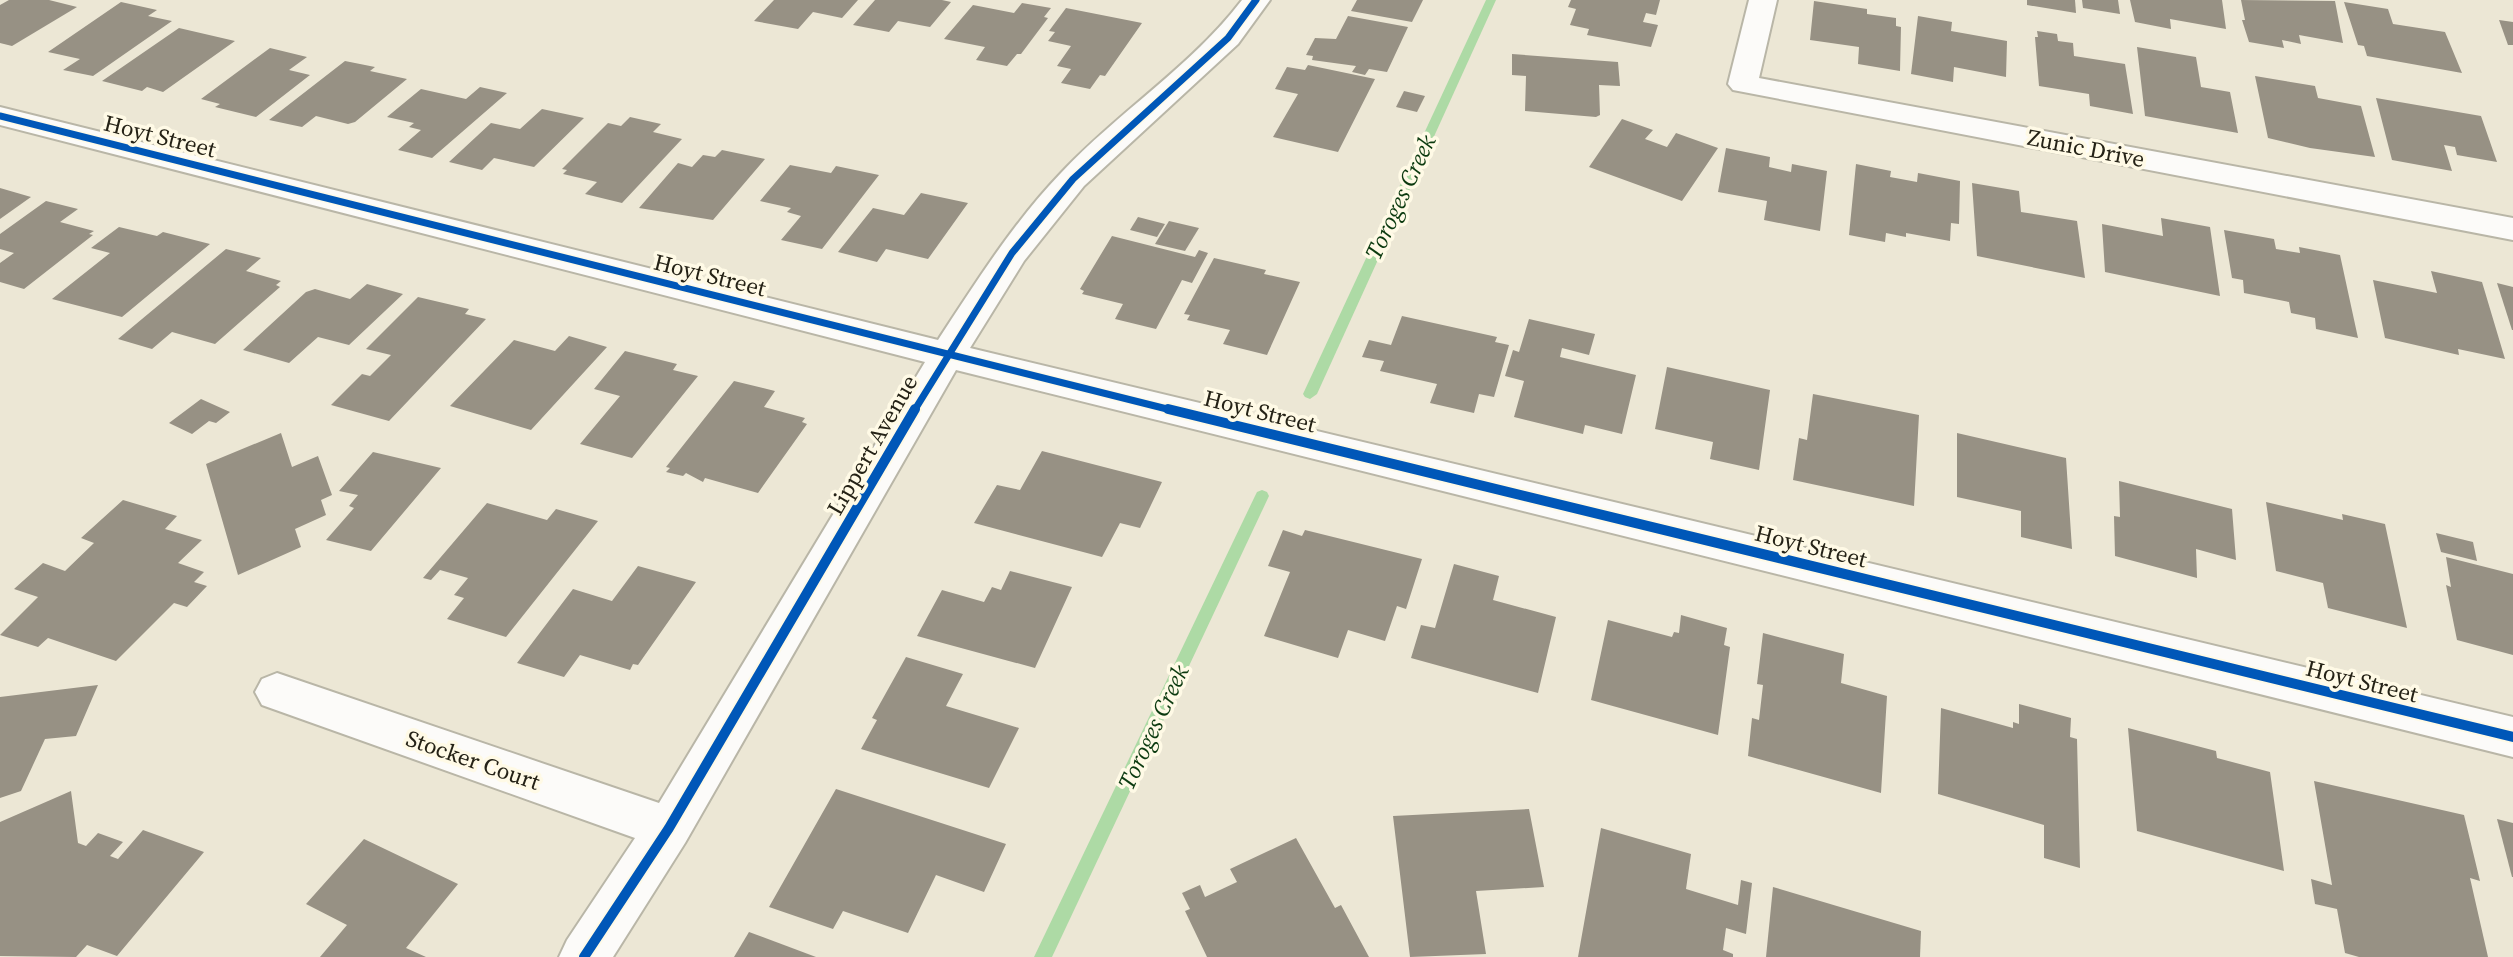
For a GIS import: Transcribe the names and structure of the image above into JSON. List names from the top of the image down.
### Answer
{
  "streets": {
    "street": [
      "Hoyt Street",
      "Zunic Drive",
      "Lippert Avenue",
      "Stocker Court"
    ]
  },
  "crossings": [
    ["Hoyt Street", "Lippert Avenue"],
    ["Lippert Avenue", "Stocker Court"]
  ],
  "water": ["Toroges Creek"]
}
